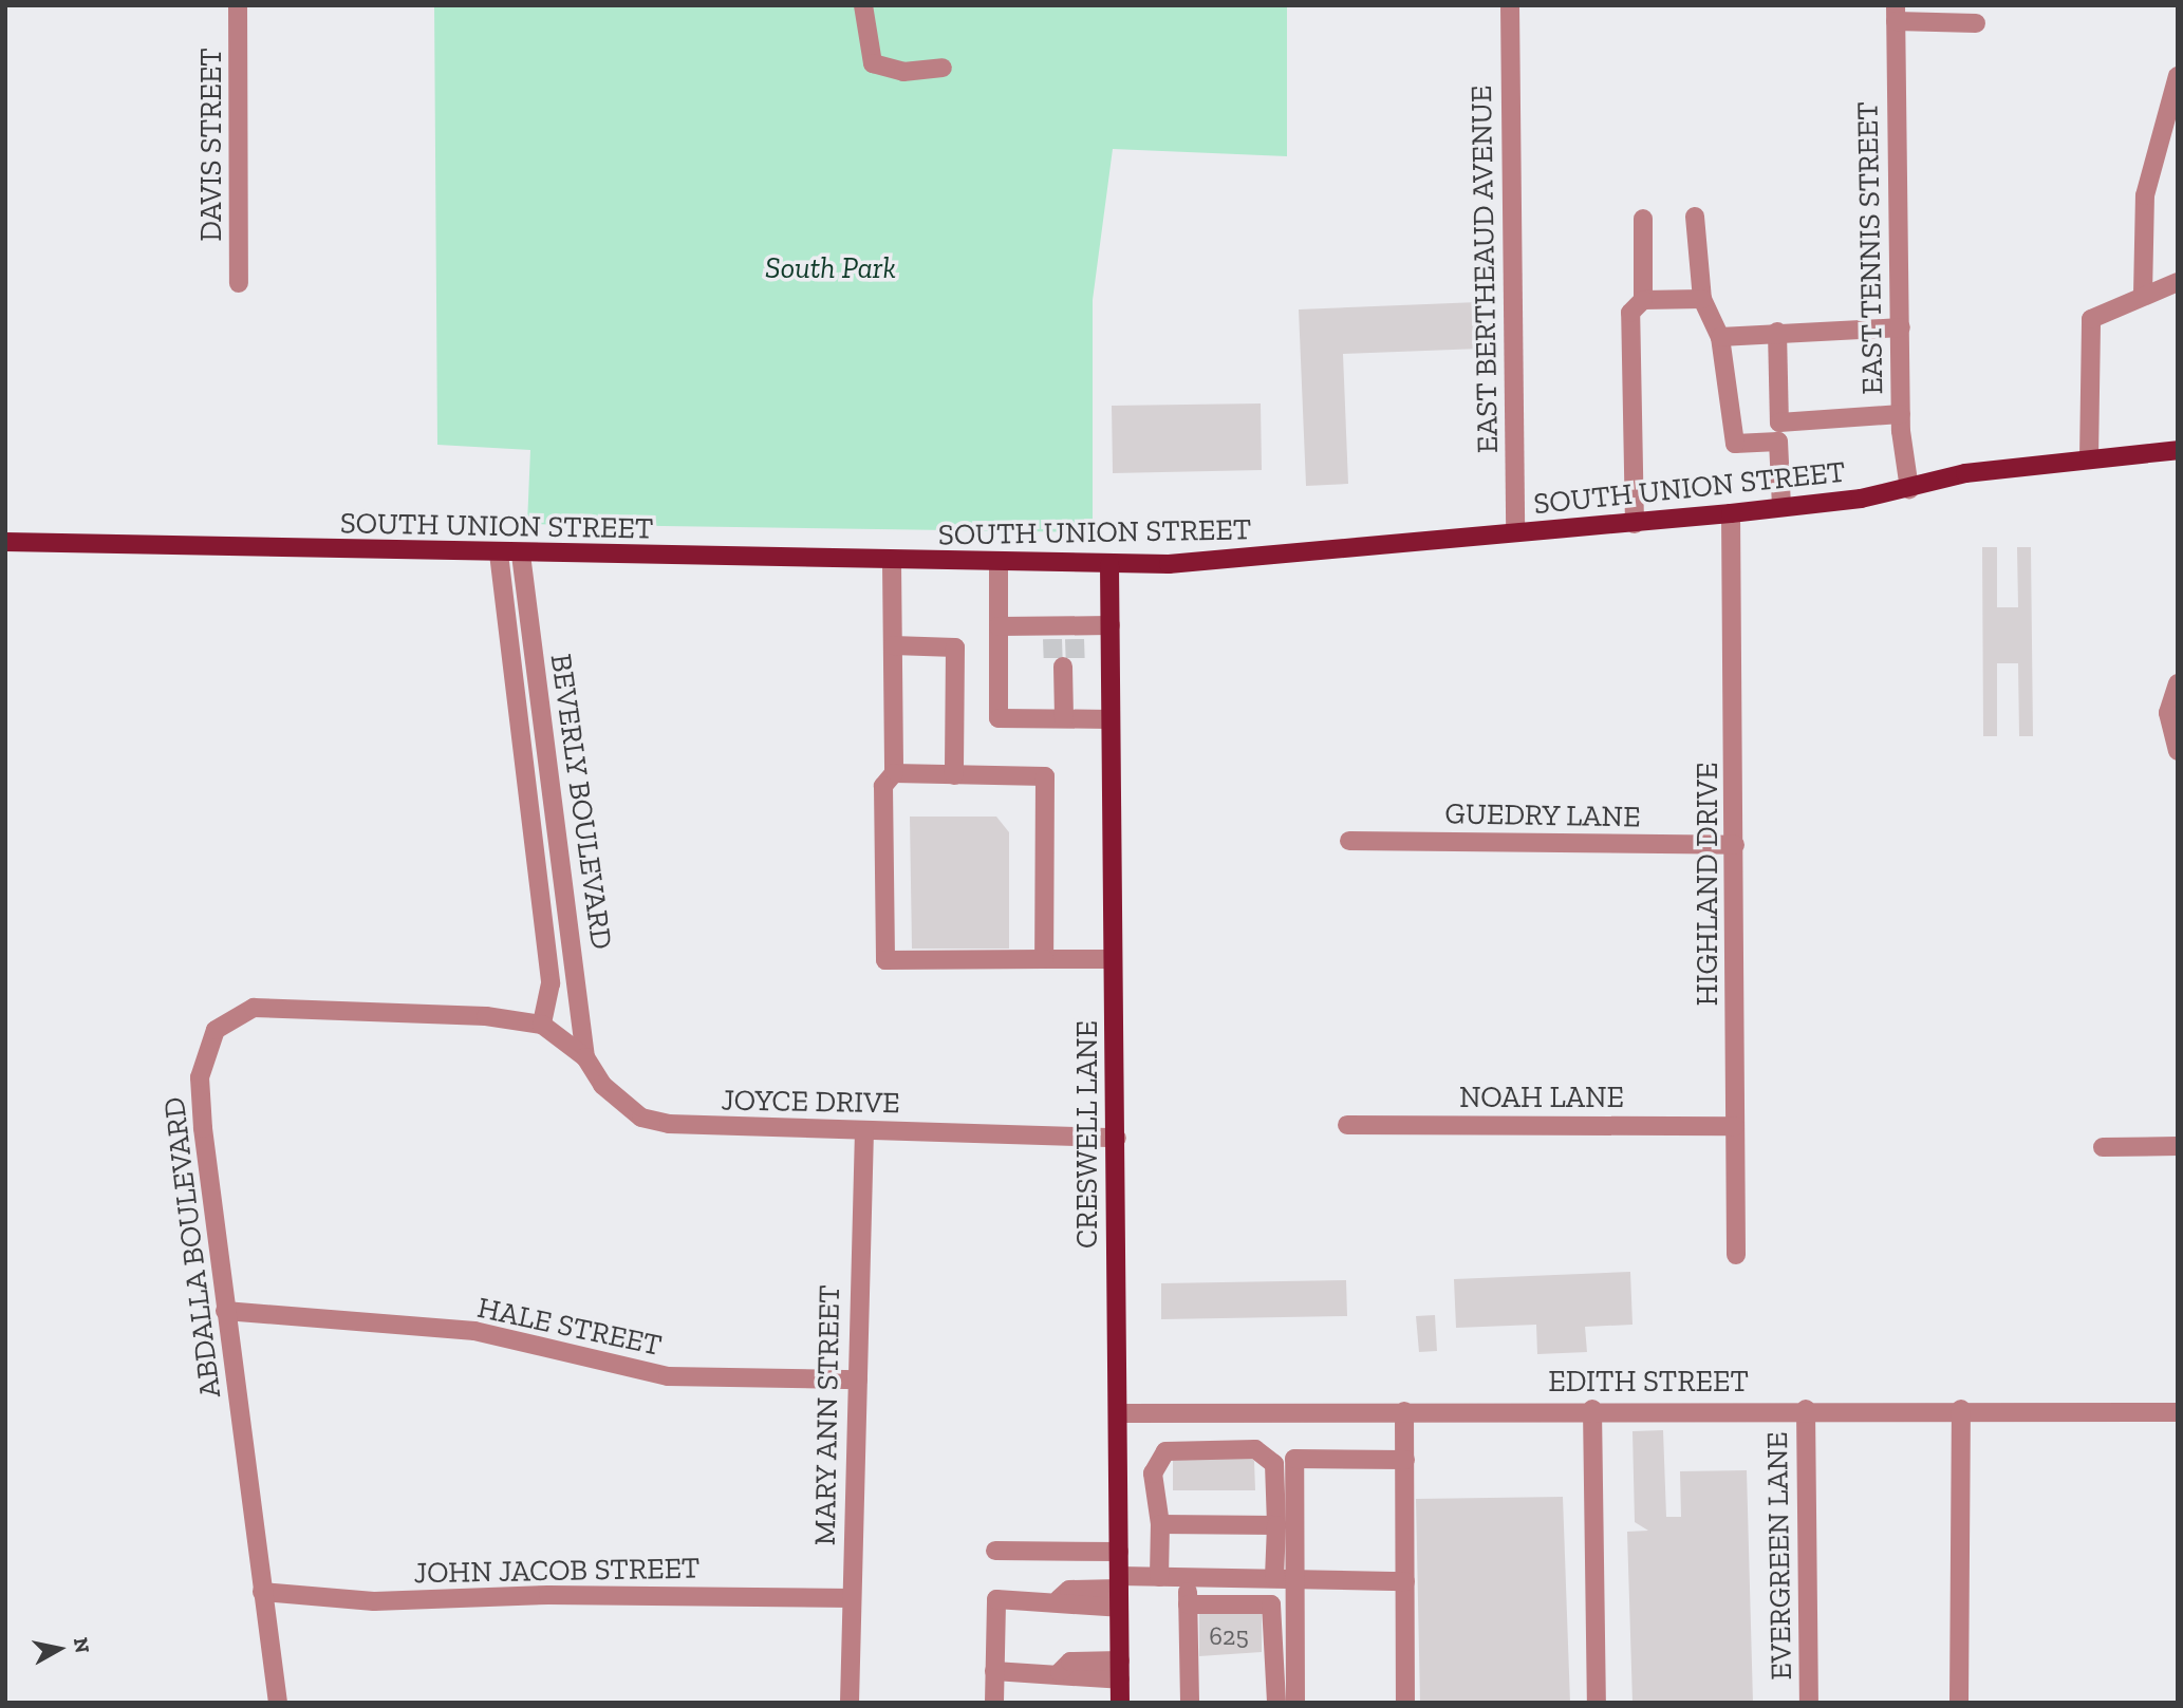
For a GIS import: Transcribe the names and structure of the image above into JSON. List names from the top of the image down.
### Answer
{
  "streets": {
    "main road": ["SOUTH UNION STREET", "CRESWELL LANE"],
    "street": [
      "DAVIS STREET",
      "EAST TENNIS STREET",
      "EAST BERTHEAUD AVENUE",
      "BEVERLY BOULEVARD",
      "GUEDRY LANE",
      "HIGHLAND DRIVE",
      "NOAH LANE",
      "JOYCE DRIVE",
      "ABDALLA BOULEVARD",
      "HALE STREET",
      "EDITH STREET",
      "MARY ANN STREET",
      "EVERGREEN LANE",
      "JOHN JACOB STREET"
    ]
  },
  "crossings": [
    ["EAST TENNIS STREET", "SOUTH UNION STREET"],
    ["EAST BERTHEAUD AVENUE", "SOUTH UNION STREET"],
    ["SOUTH UNION STREET", "BEVERLY BOULEVARD"],
    ["SOUTH UNION STREET", "HIGHLAND DRIVE"],
    ["SOUTH UNION STREET", "CRESWELL LANE"],
    ["BEVERLY BOULEVARD", "JOYCE DRIVE"],
    ["BEVERLY BOULEVARD", "ABDALLA BOULEVARD"],
    ["GUEDRY LANE", "HIGHLAND DRIVE"],
    ["HIGHLAND DRIVE", "NOAH LANE"],
    ["JOYCE DRIVE", "CRESWELL LANE"],
    ["JOYCE DRIVE", "ABDALLA BOULEVARD"],
    ["JOYCE DRIVE", "MARY ANN STREET"],
    ["CRESWELL LANE", "EDITH STREET"],
    ["ABDALLA BOULEVARD", "HALE STREET"],
    ["ABDALLA BOULEVARD", "JOHN JACOB STREET"],
    ["HALE STREET", "MARY ANN STREET"],
    ["EDITH STREET", "EVERGREEN LANE"],
    ["MARY ANN STREET", "JOHN JACOB STREET"]
  ],
  "parks": ["South Park"],
  "house_numbers": ["625"],
  "north": "right"
}
